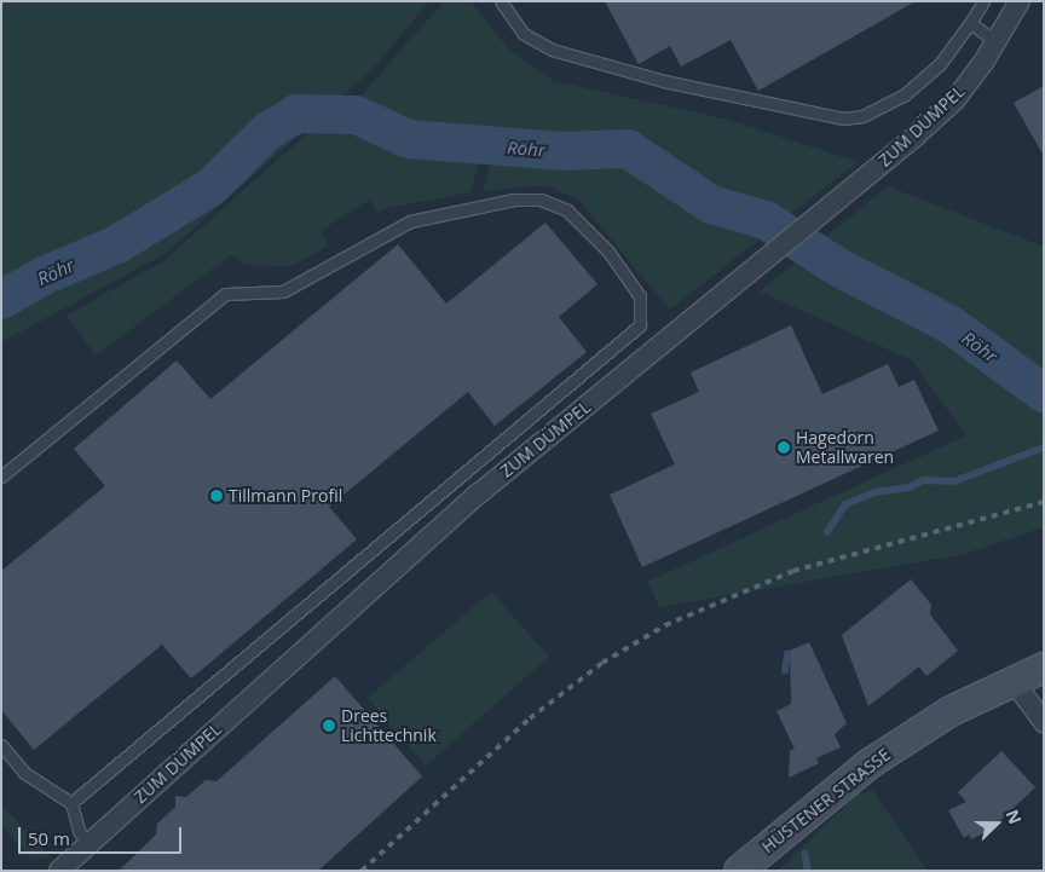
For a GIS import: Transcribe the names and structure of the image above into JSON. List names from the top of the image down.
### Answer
{
  "streets": {
    "main road": ["HÜSTENER STRASSE"],
    "street": ["ZUM DÜMPEL"]
  },
  "water": ["Röhr"],
  "places": ["Hagedorn Metallwaren", "Tillmann Profil", "Drees Lichttechnik"],
  "scale_bar": "50 m",
  "north": "right"
}
